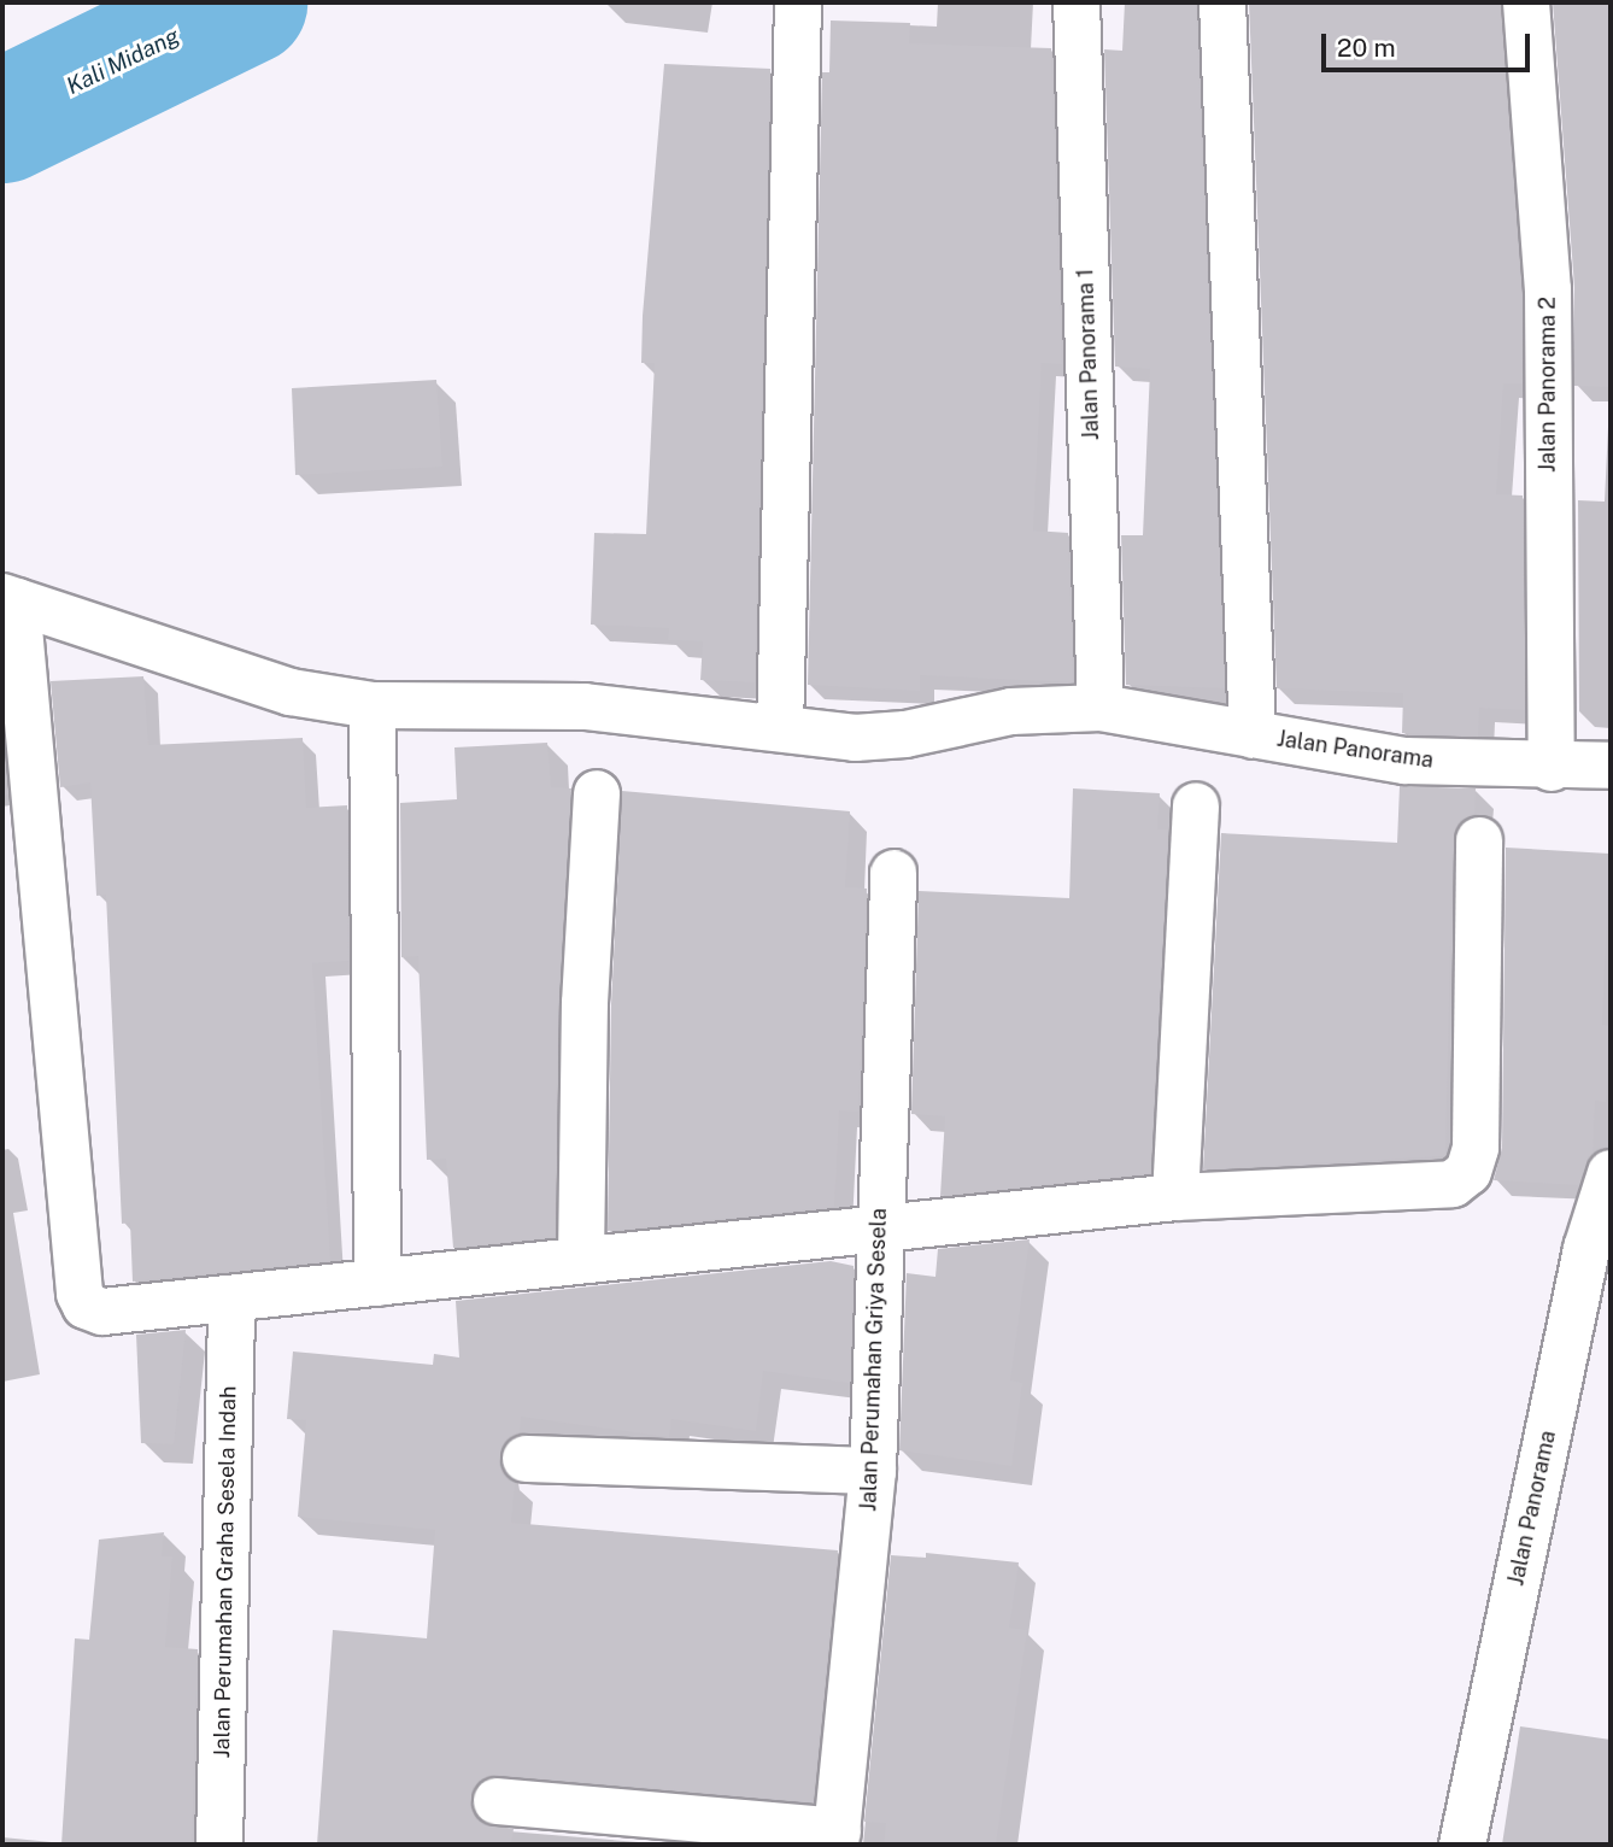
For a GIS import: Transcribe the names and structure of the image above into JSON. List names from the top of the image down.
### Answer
{
  "streets": {
    "street": [
      "Jalan Panorama 1",
      "Jalan Panorama 2",
      "Jalan Panorama",
      "Jalan Perumahan Griya Sesela",
      "Jalan Perumahan Graha Sesela Indah"
    ]
  },
  "crossings": [
    ["Jalan Panorama 1", "Jalan Panorama"],
    ["Jalan Panorama 2", "Jalan Panorama"]
  ],
  "water": ["Kali Midang"],
  "scale_bar": "20 m"
}
